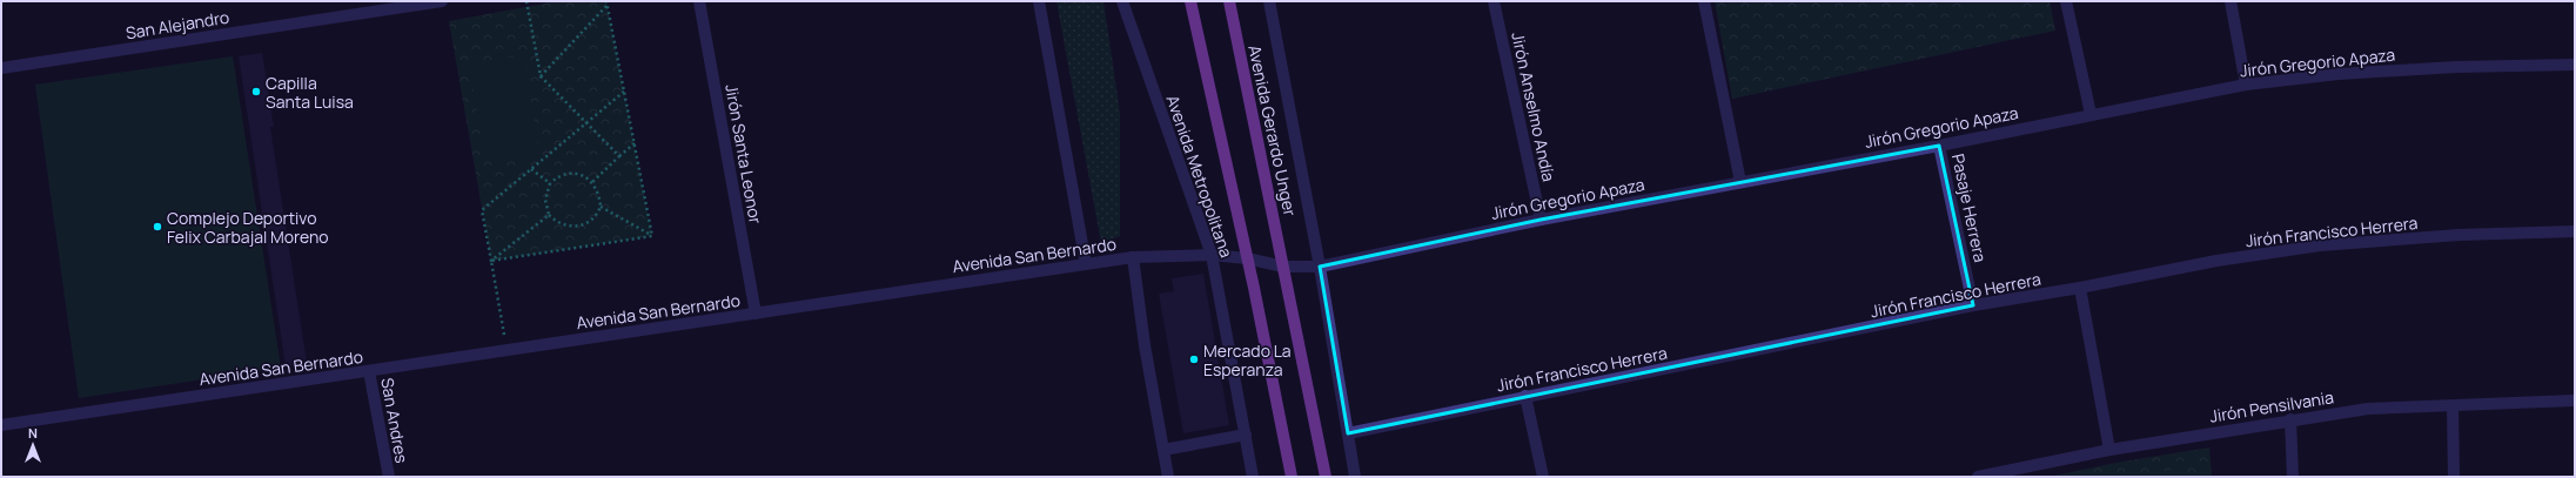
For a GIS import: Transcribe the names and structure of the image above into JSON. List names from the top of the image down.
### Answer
{
  "streets": {
    "main road": ["Avenida Gerardo Unger", "Avenida Metropolitana"],
    "street": [
      "San Alejandro",
      "Jirón Gregorio Apaza",
      "Jirón Anselmo Andía",
      "Jirón Santa Leonor",
      "Pasaje Herrera",
      "Jirón Francisco Herrera",
      "Avenida San Bernardo",
      "Jirón Pensilvania",
      "San Andres"
    ]
  },
  "crossings": [
    ["Jirón Gregorio Apaza", "Jirón Anselmo Andía"],
    ["Jirón Gregorio Apaza", "Avenida Gerardo Unger"],
    ["Jirón Gregorio Apaza", "Pasaje Herrera"],
    ["Jirón Gregorio Apaza", "Avenida San Bernardo"],
    ["Avenida Gerardo Unger", "Avenida San Bernardo"],
    ["Jirón Santa Leonor", "Avenida San Bernardo"],
    ["Avenida Metropolitana", "Avenida San Bernardo"],
    ["Pasaje Herrera", "Jirón Francisco Herrera"],
    ["Avenida San Bernardo", "San Andres"]
  ],
  "places": ["Capilla Santa Luisa", "Complejo Deportivo Felix Carbajal Moreno", "Mercado La Esperanza"],
  "north": "top"
}
